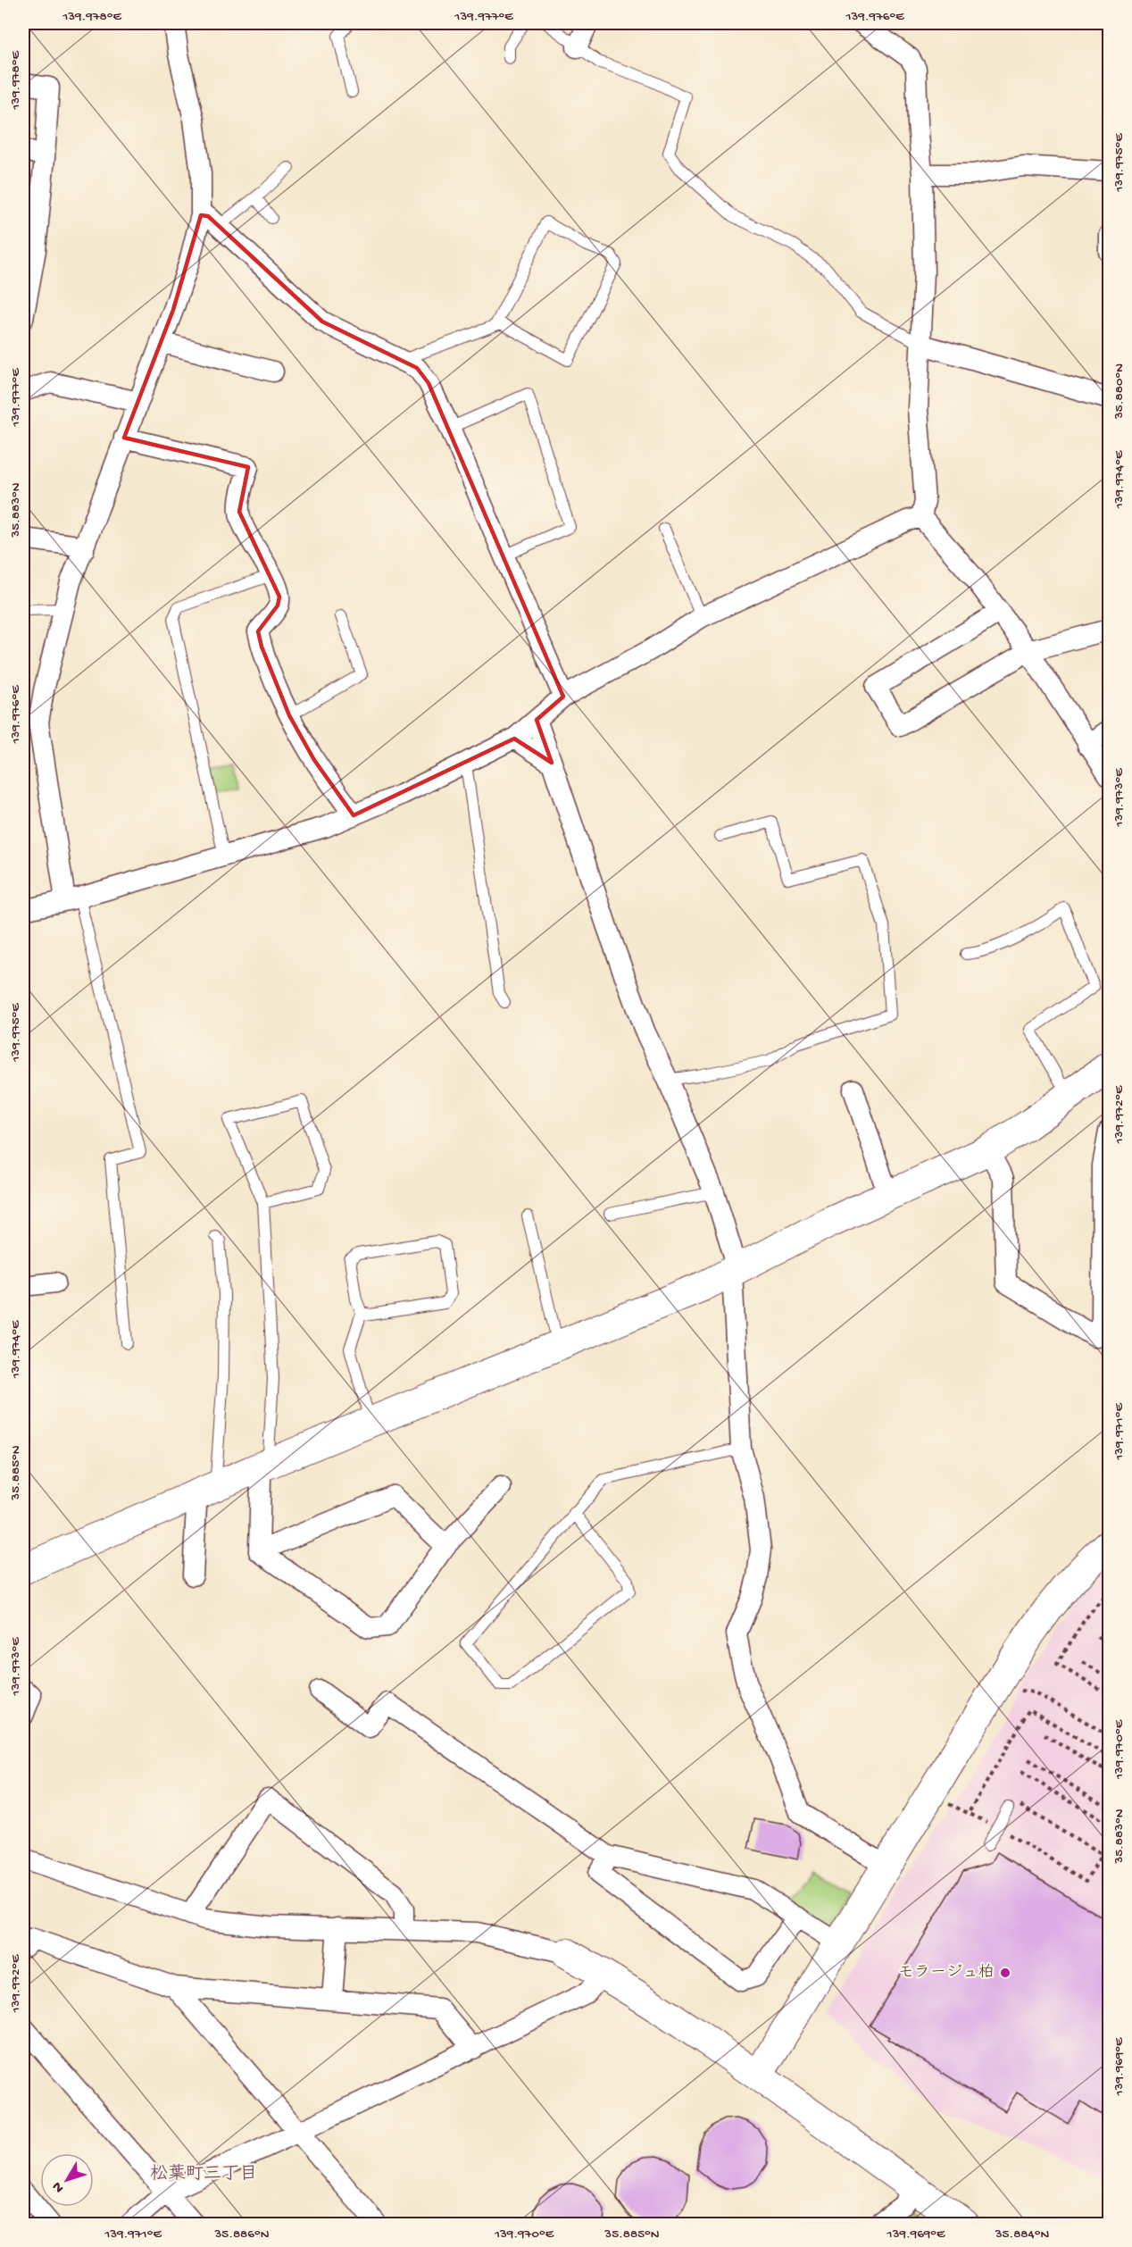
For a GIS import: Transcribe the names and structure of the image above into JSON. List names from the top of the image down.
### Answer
{
  "districts": ["松葉町三丁目"],
  "places": ["モラージュ柏"],
  "north": "bottom left",
  "coordinates": [
    "139.978°E",
    "139.977°E",
    "139.976°E",
    "139.975°E",
    "35.880°N",
    "139.974°E",
    "35.883°N",
    "139.973°E",
    "139.972°E",
    "139.971°E",
    "35.885°N",
    "139.970°E",
    "139.969°E",
    "35.886°N",
    "35.884°N"
  ]
}
